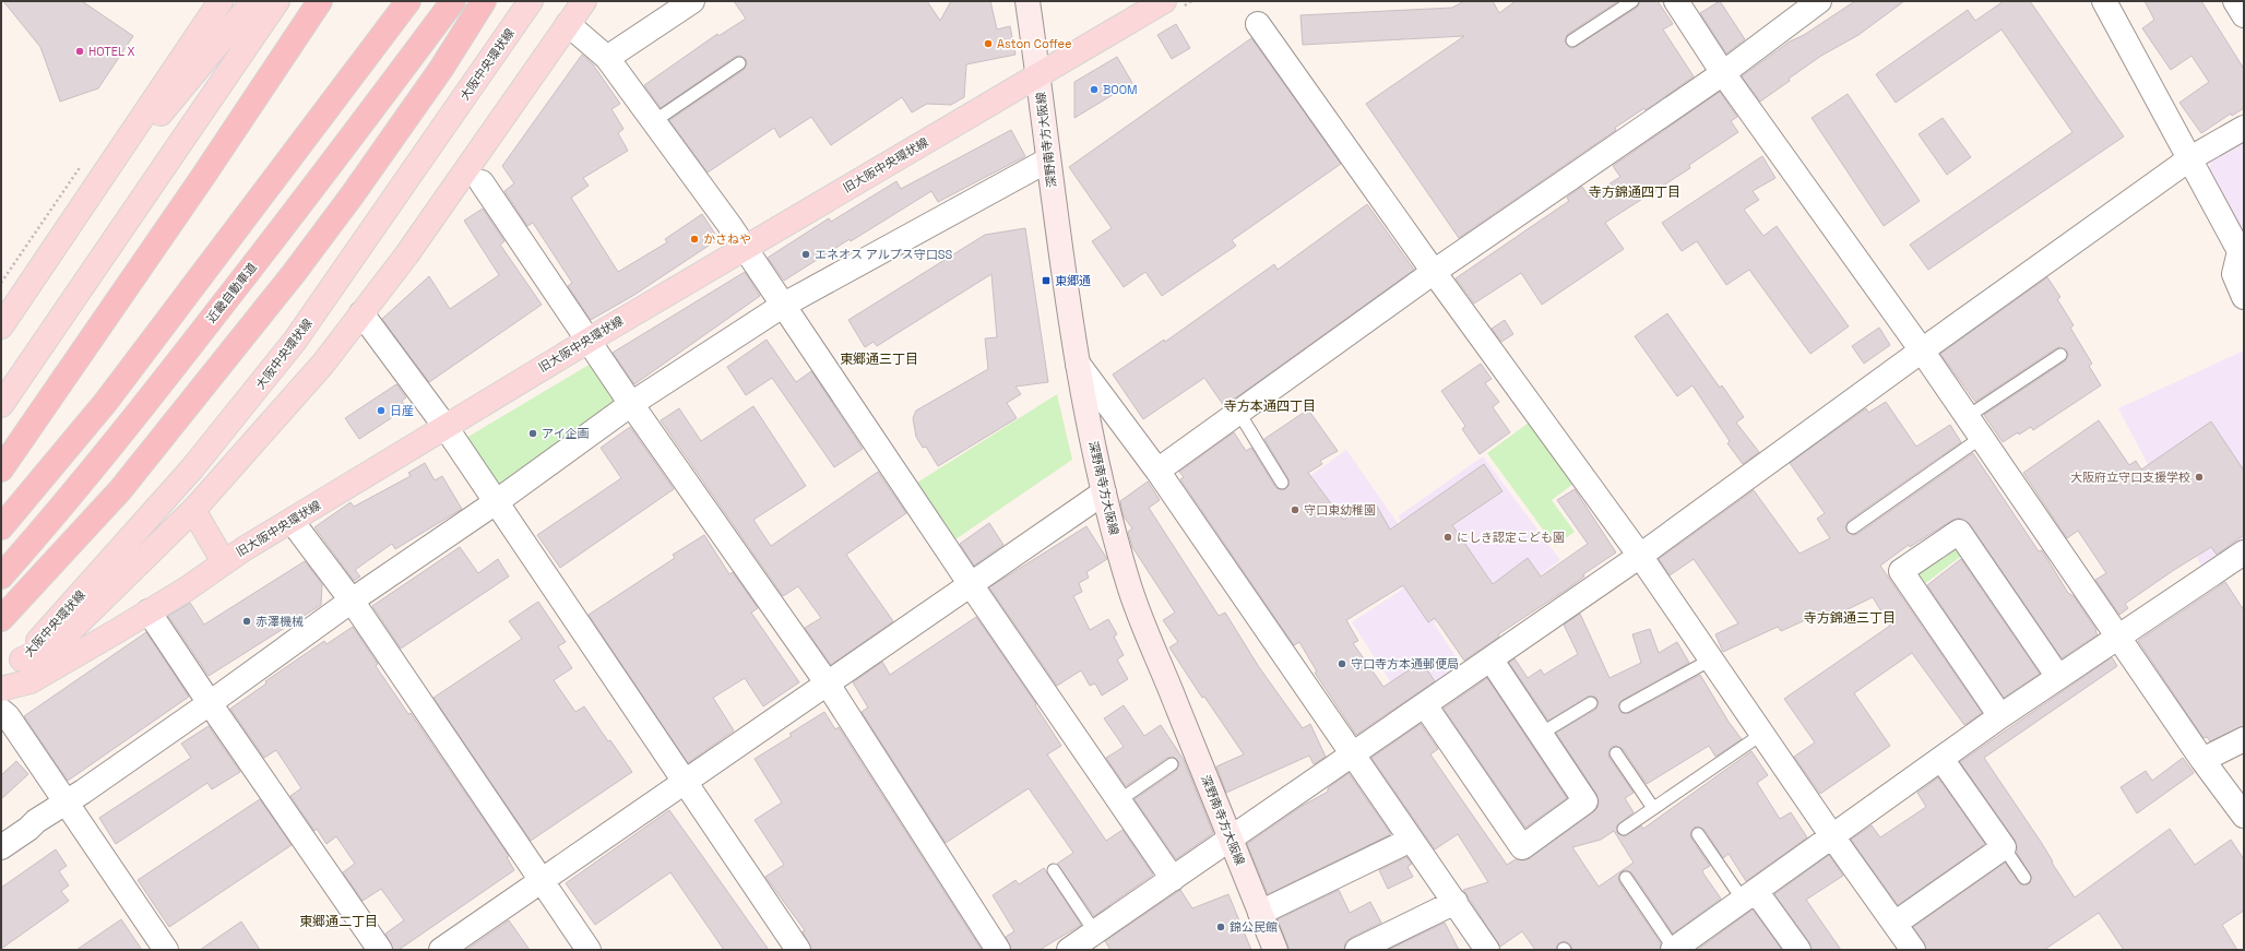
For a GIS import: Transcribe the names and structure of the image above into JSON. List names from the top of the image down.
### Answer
{
  "streets": {
    "highway": ["近畿自動車道"],
    "main road": ["大阪中央環状線", "深野南寺方大阪線", "旧大阪中央環状線"]
  },
  "crossings": [
    ["深野南寺方大阪線", "旧大阪中央環状線"]
  ],
  "districts": [
    "寺方錦通四丁目",
    "東郷通三丁目",
    "寺方本通四丁目",
    "寺方錦通三丁目",
    "東郷通二丁目"
  ],
  "places": {
    "other": [
      "Aston Coffee",
      "HOTEL X",
      "BOOM",
      "かさねや",
      "エネオス アルプス守口SS",
      "日産",
      "アイ企画",
      "大阪府立守口支援学校",
      "守口東幼稚園",
      "にしき認定こども園",
      "赤澤機械",
      "守口寺方本通郵便局",
      "錦公民館"
    ],
    "transit": ["東郷通"]
  }
}
